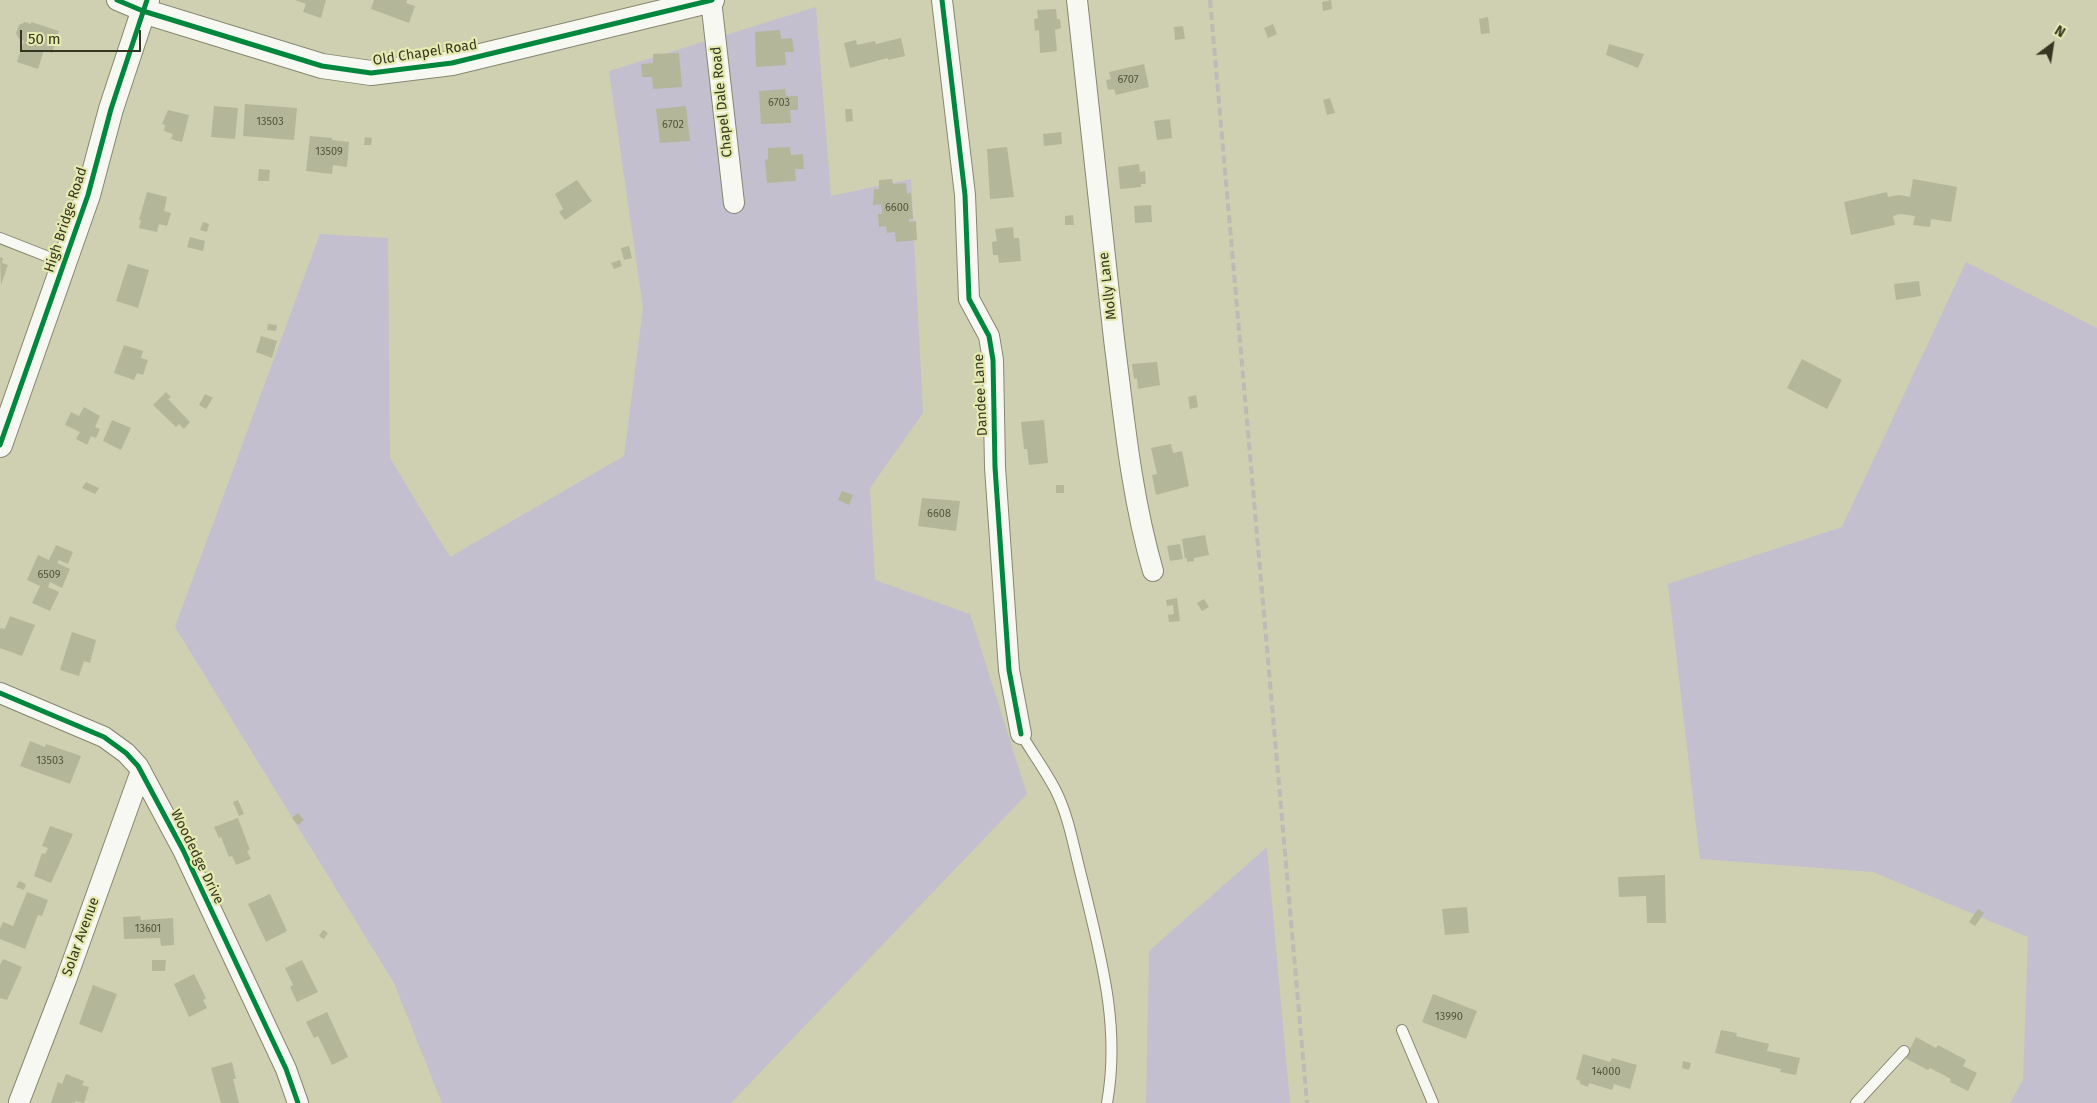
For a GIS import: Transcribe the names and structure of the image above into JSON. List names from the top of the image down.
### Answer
{
  "streets": {
    "street": [
      "Old Chapel Road",
      "Chapel Dale Road",
      "High Bridge Road",
      "Molly Lane",
      "Dandee Lane",
      "Woodedge Drive",
      "Solar Avenue"
    ]
  },
  "crossings": [
    ["Old Chapel Road", "Chapel Dale Road"],
    ["Old Chapel Road", "High Bridge Road"],
    ["Woodedge Drive", "Solar Avenue"]
  ],
  "house_numbers": [
    "6707",
    "6703",
    "13503",
    "6702",
    "13509",
    "6600",
    "6608",
    "6509",
    "13503",
    "13601",
    "13990",
    "14000"
  ],
  "scale_bar": "50 m",
  "north": "top right"
}
